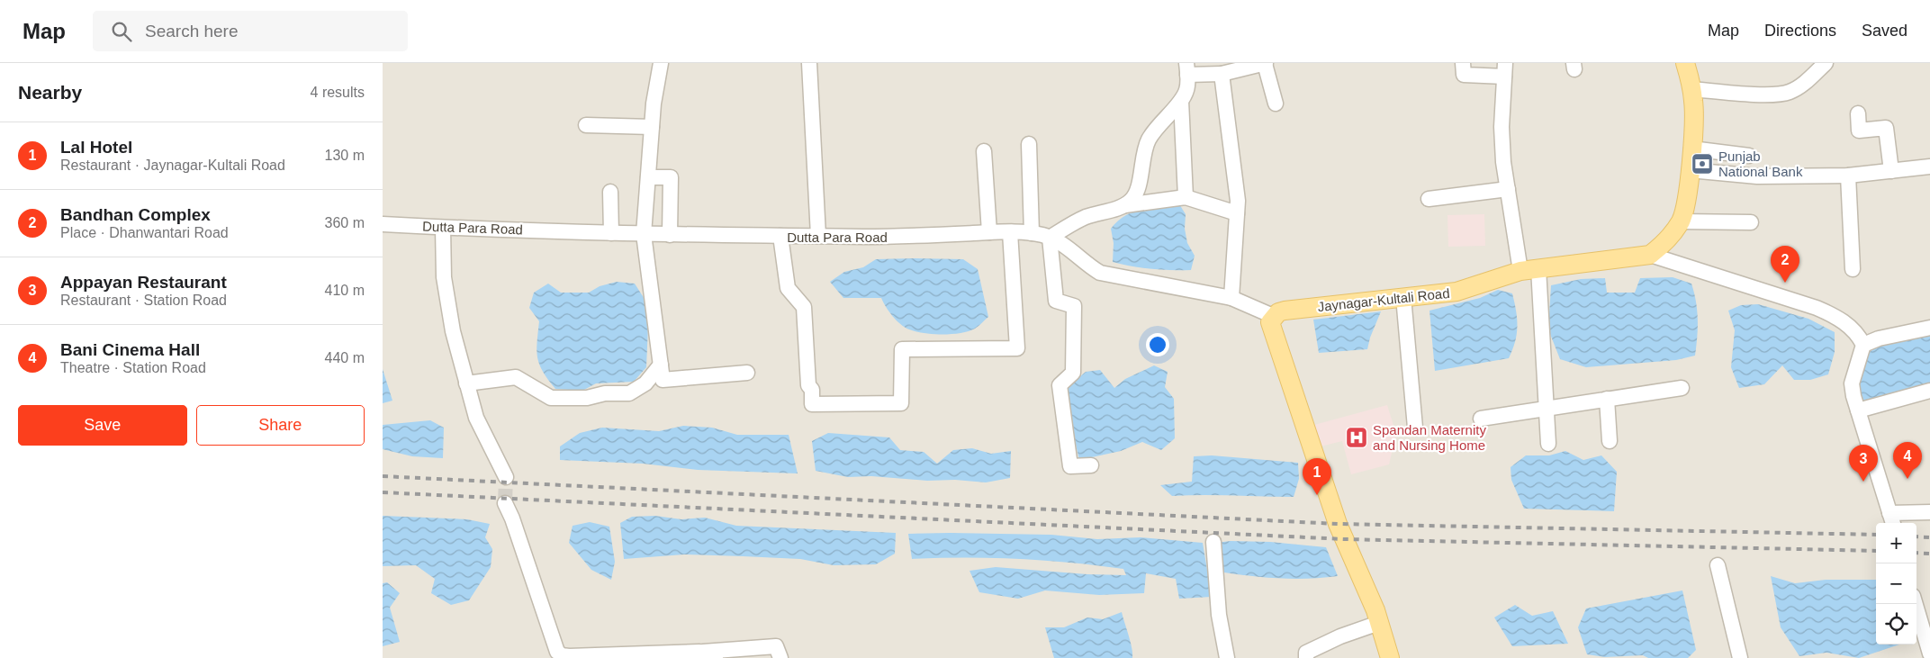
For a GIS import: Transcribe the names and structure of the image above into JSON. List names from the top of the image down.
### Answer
{
  "streets": {
    "main road": ["Jaynagar-Kultali Road"],
    "street": ["Dutta Para Road"]
  },
  "crossings": [
    ["Dutta Para Road", "Jaynagar-Kultali Road"]
  ],
  "places": {
    "bank": ["Punjab National Bank"],
    "hospital": ["Spandan Maternity and Nursing Home"]
  },
  "page": {
    "header": "Map",
    "search": "Search here",
    "nav": ["Map", "Directions", "Saved"],
    "heading": ["Nearby", "4 results"],
    "list": [
      {
        "mark": "1",
        "name": "Lal Hotel",
        "note": "Restaurant · Jaynagar-Kultali Road",
        "value": "130 m"
      },
      {
        "mark": "2",
        "name": "Bandhan Complex",
        "note": "Place · Dhanwantari Road",
        "value": "360 m"
      },
      {
        "mark": "3",
        "name": "Appayan Restaurant",
        "note": "Restaurant · Station Road",
        "value": "410 m"
      },
      {
        "mark": "4",
        "name": "Bani Cinema Hall",
        "note": "Theatre · Station Road",
        "value": "440 m"
      }
    ],
    "pins": [
      "2",
      "4",
      "3",
      "1"
    ],
    "buttons": ["Save", "Share"],
    "map_buttons": ["+", "−"]
  }
}
